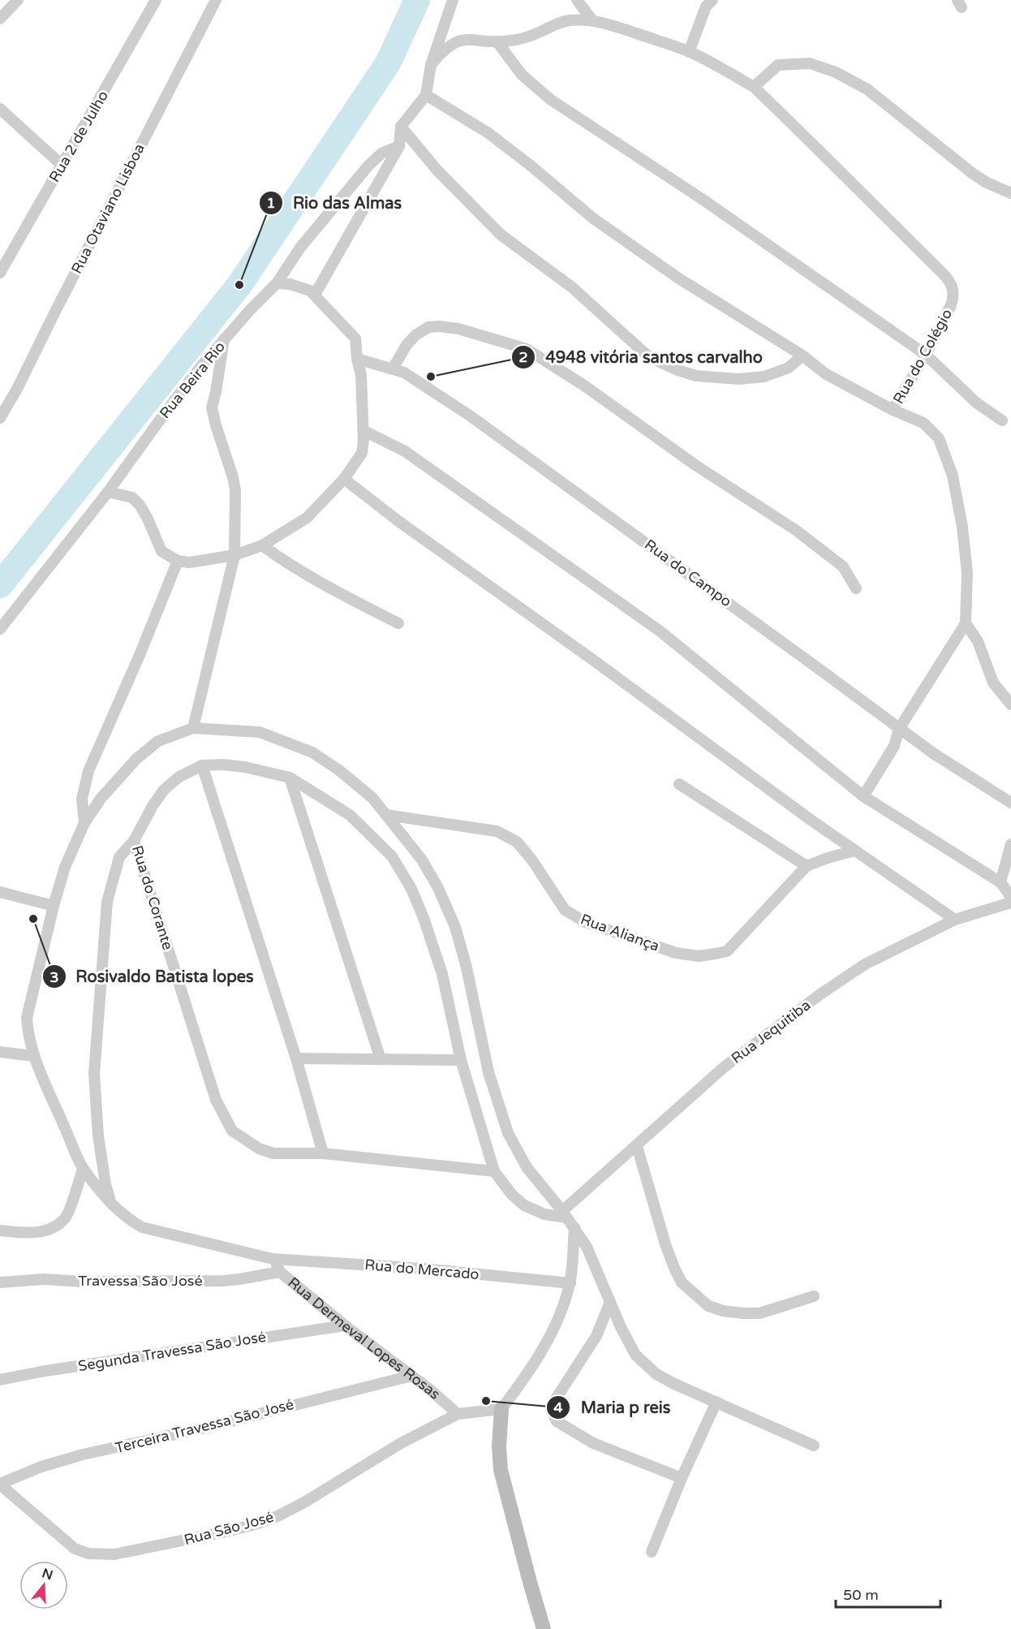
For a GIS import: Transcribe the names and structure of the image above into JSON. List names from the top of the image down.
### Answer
{
  "streets": {
    "street": [
      "Rua 2 de Julho",
      "Rua Otaviano Lisboa",
      "Rua do Colégio",
      "Rua Beira Rio",
      "Rua do Campo",
      "Rua do Corante",
      "Rua Aliança",
      "Rua Jequitiba",
      "Rua do Mercado",
      "Travessa São José",
      "Rua Dermeval Lopes Rosas",
      "Segunda Travessa São José",
      "Terceira Travessa São José",
      "Rua São José"
    ]
  },
  "crossings": [
    ["Rua do Mercado", "Rua Dermeval Lopes Rosas"],
    ["Travessa São José", "Rua Dermeval Lopes Rosas"],
    ["Rua Dermeval Lopes Rosas", "Segunda Travessa São José"],
    ["Rua Dermeval Lopes Rosas", "Terceira Travessa São José"],
    ["Rua Dermeval Lopes Rosas", "Rua São José"],
    ["Terceira Travessa São José", "Rua São José"]
  ],
  "places": [
    "Rio das Almas",
    "4948 vitória santos carvalho",
    "Rosivaldo Batista lopes",
    "Maria p reis"
  ],
  "scale_bar": "50 m",
  "north": "top"
}
